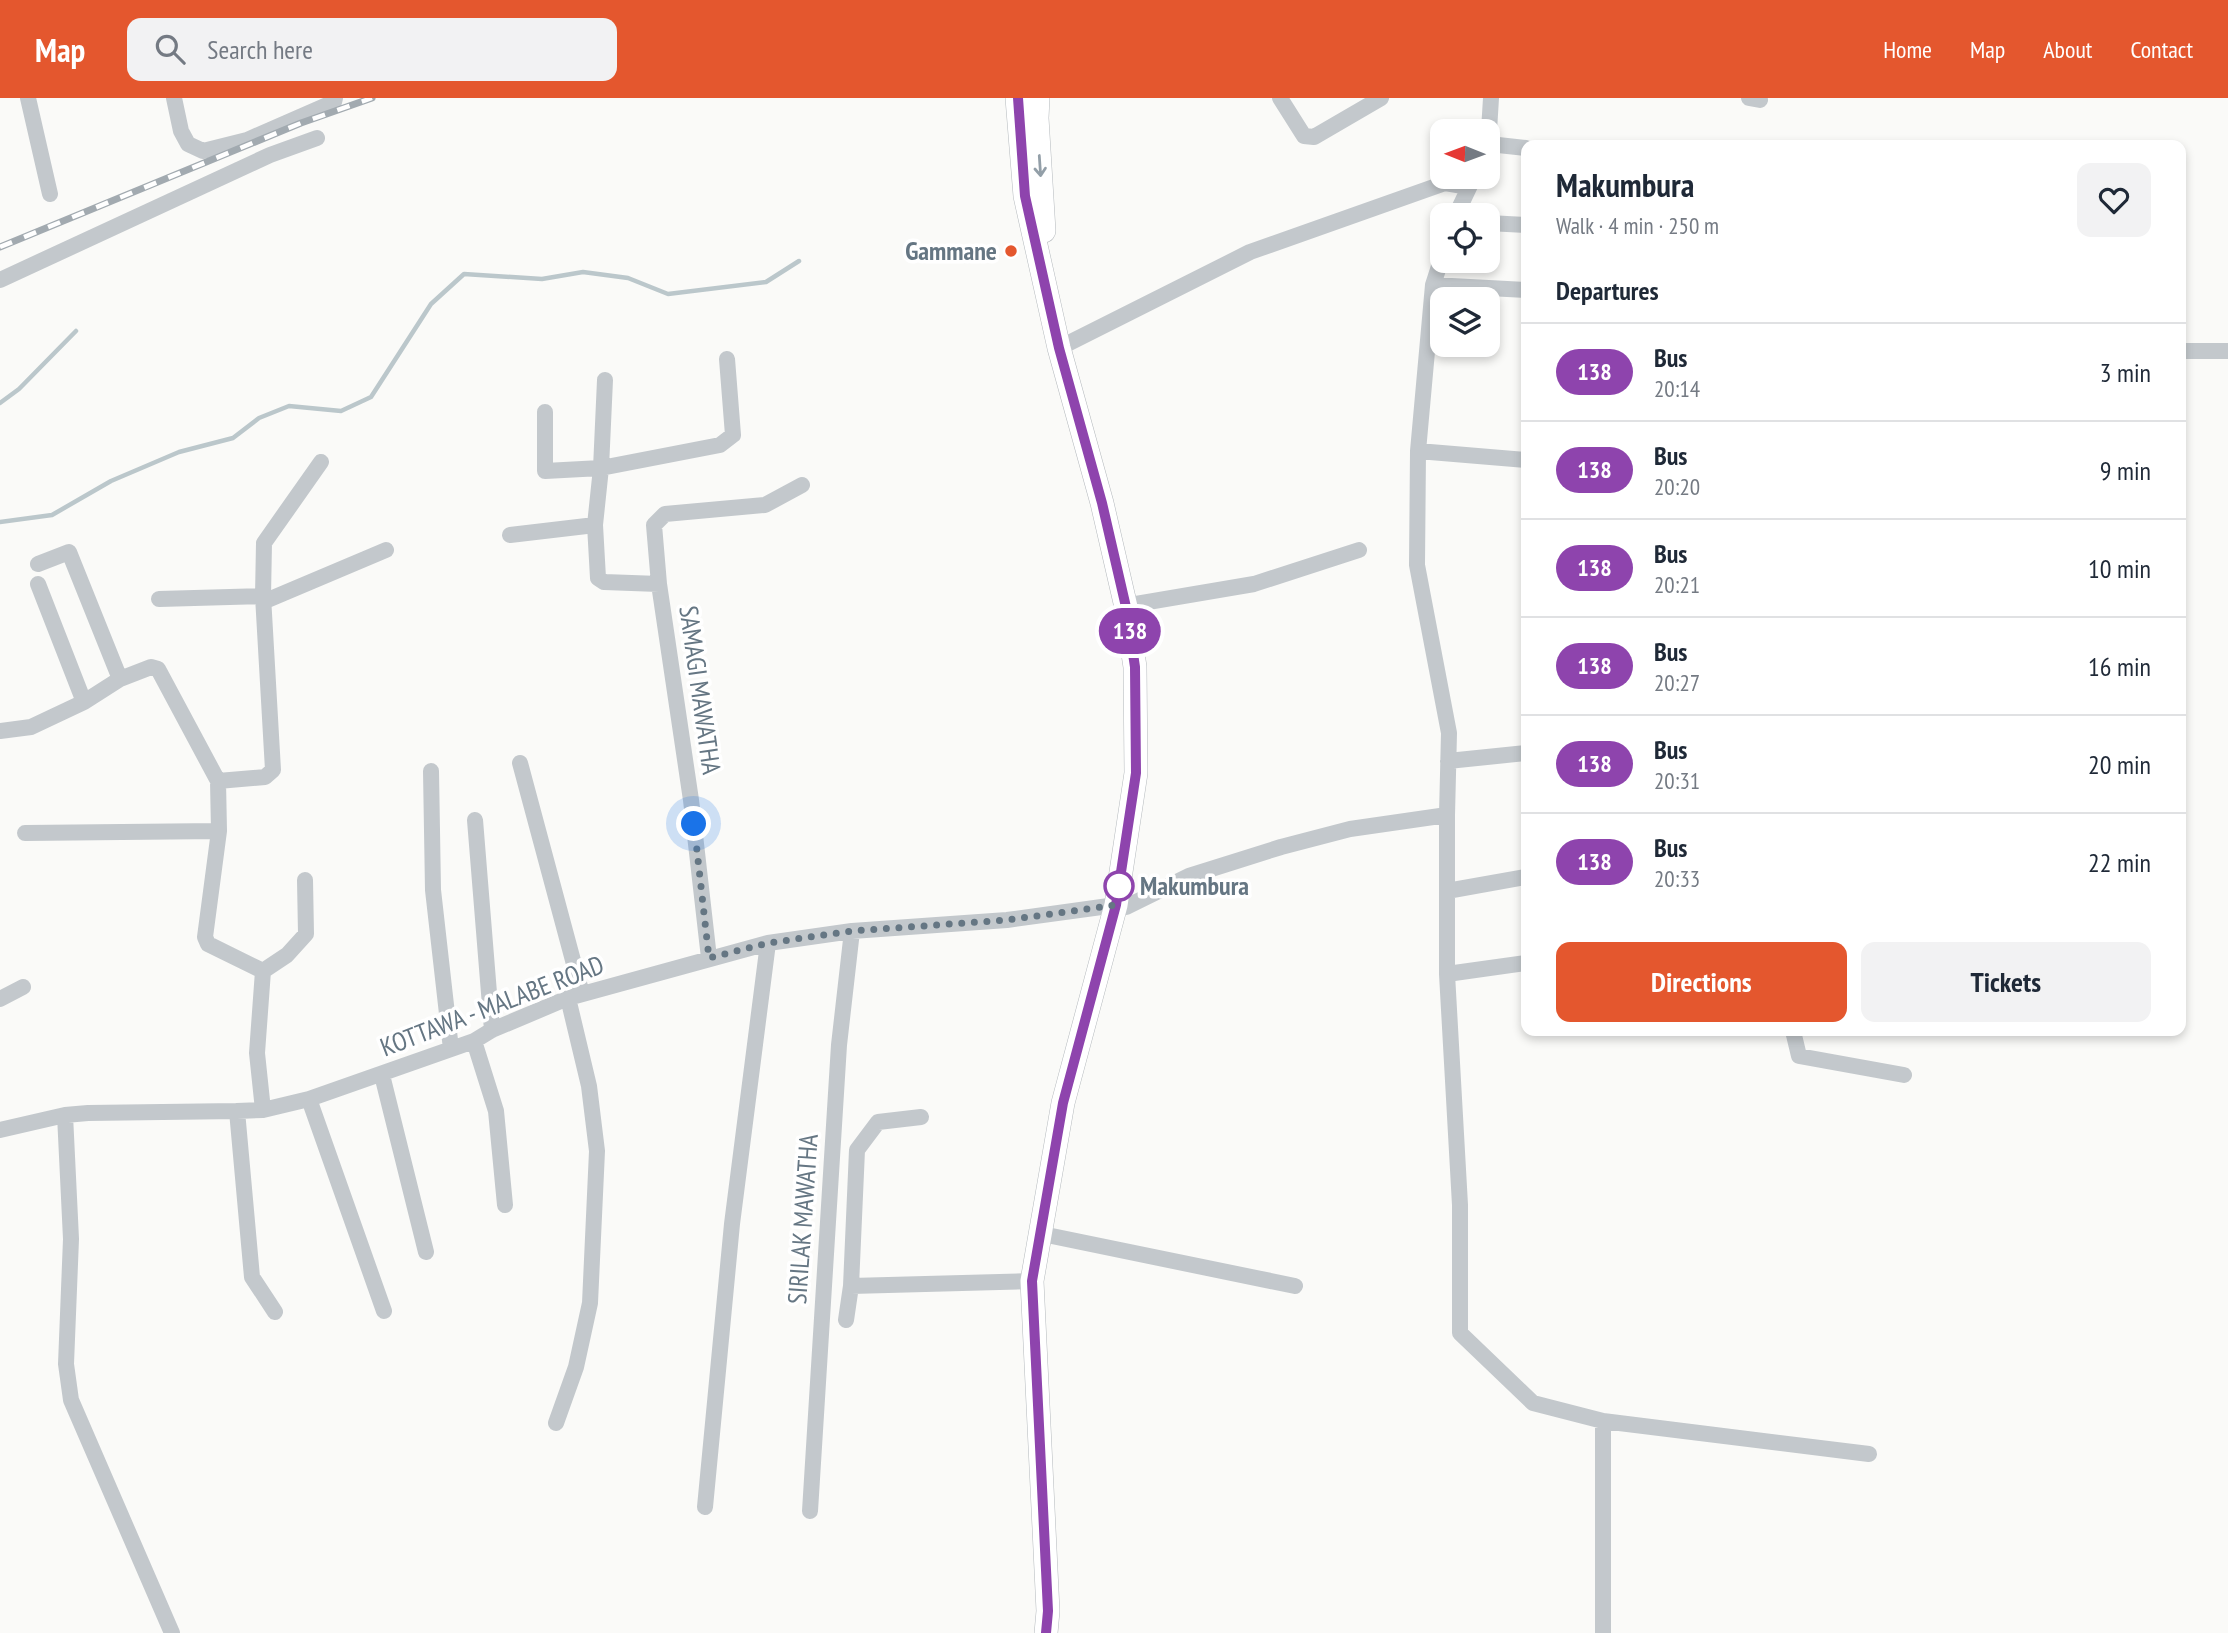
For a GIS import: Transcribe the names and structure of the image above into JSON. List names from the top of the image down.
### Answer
{
  "streets": {
    "street": ["SAMAGI MAWATHA", "KOTTAWA - MALABE ROAD", "SIRILAK MAWATHA"]
  },
  "crossings": [
    ["SAMAGI MAWATHA", "KOTTAWA - MALABE ROAD"],
    ["KOTTAWA - MALABE ROAD", "SIRILAK MAWATHA"]
  ],
  "places": ["Gammane", "Makumbura"],
  "lines": ["bus line 138"],
  "north": "left",
  "page": {
    "header": "Map",
    "search": "Search here",
    "nav": [
      "Home",
      "Map",
      "About",
      "Contact"
    ],
    "on_map": "138",
    "heading": [
      ["Makumbura", "Walk · 4 min · 250 m"],
      "Departures"
    ],
    "list": [
      {
        "mark": "138",
        "name": "Bus",
        "note": "20:14",
        "value": "3 min"
      },
      {
        "mark": "138",
        "name": "Bus",
        "note": "20:20",
        "value": "9 min"
      },
      {
        "mark": "138",
        "name": "Bus",
        "note": "20:21",
        "value": "10 min"
      },
      {
        "mark": "138",
        "name": "Bus",
        "note": "20:27",
        "value": "16 min"
      },
      {
        "mark": "138",
        "name": "Bus",
        "note": "20:31",
        "value": "20 min"
      },
      {
        "mark": "138",
        "name": "Bus",
        "note": "20:33",
        "value": "22 min"
      }
    ],
    "buttons": ["Directions", "Tickets"]
  }
}
